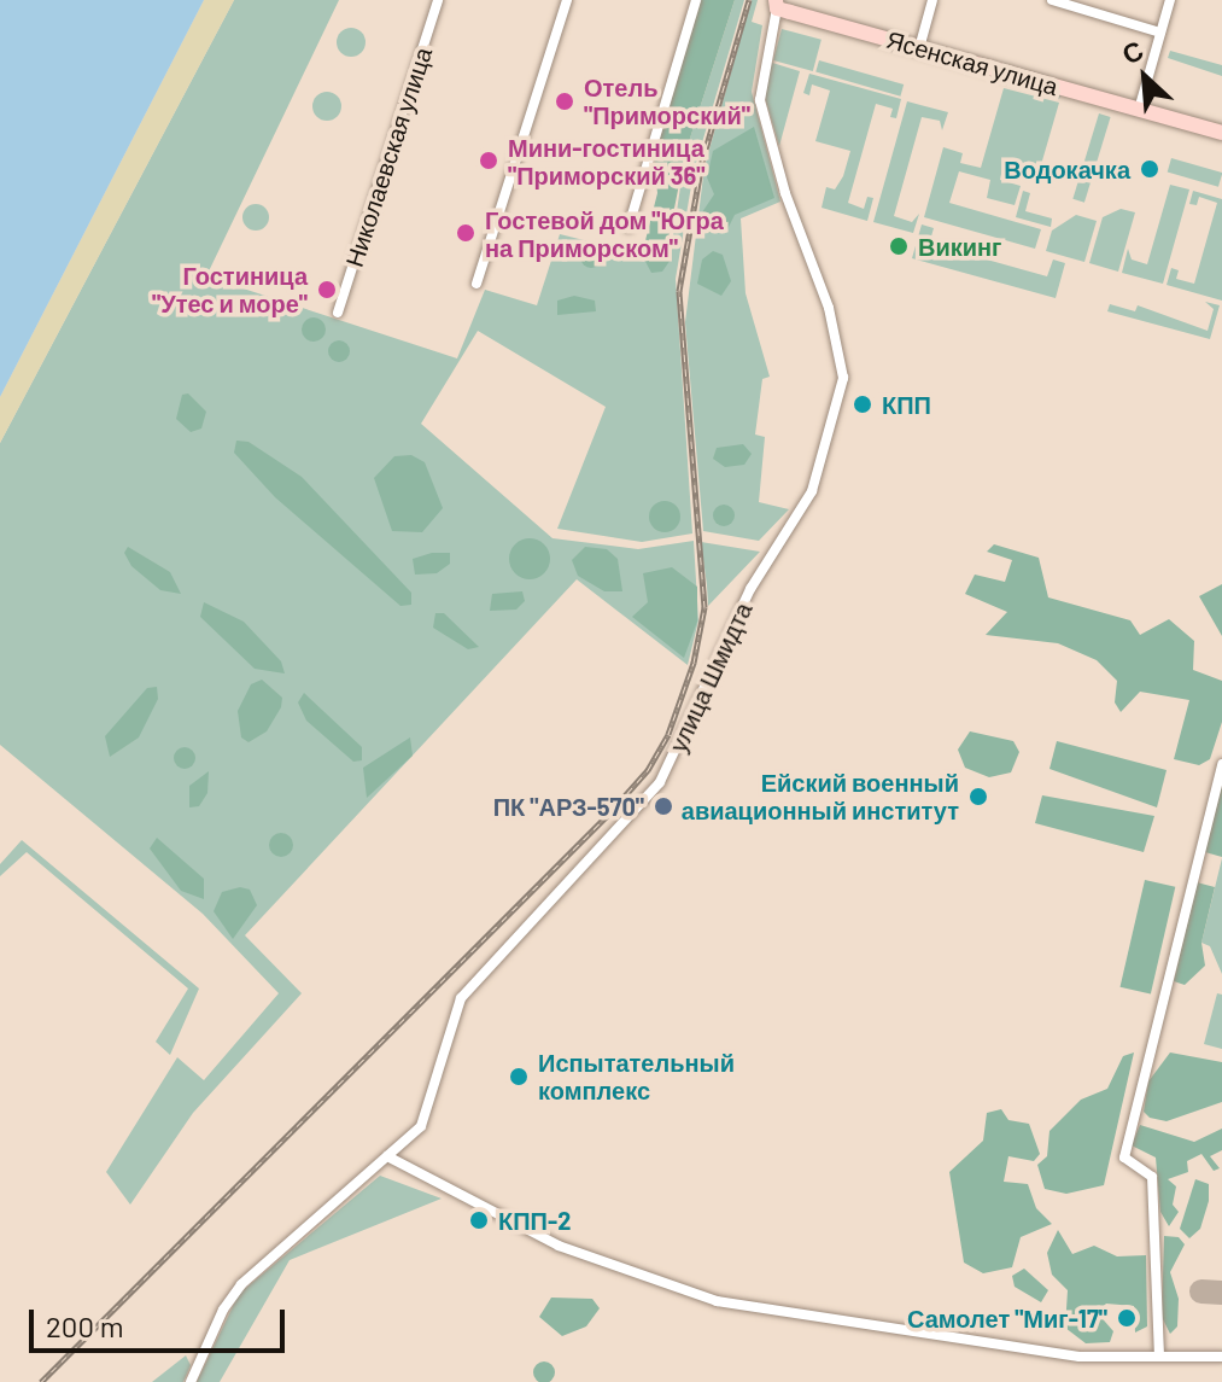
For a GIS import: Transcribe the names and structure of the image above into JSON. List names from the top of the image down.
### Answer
{
  "streets": {
    "street": ["Ясенская улица", "Николаевская улица", "улица Шмидта"]
  },
  "crossings": [
    ["Ясенская улица", "улица Шмидта"]
  ],
  "places": [
    "Отель \"Приморский\"",
    "Мини-гостиница \"Приморский 36\"",
    "Водокачка",
    "Гостевой дом \"Югра на Приморском\"",
    "Викинг",
    "Гостиница \"Утес и море\"",
    "КПП",
    "Ейский военный авиационный институт",
    "ПК \"АРЗ-570\"",
    "Испытательный комплекс",
    "КПП-2",
    "Самолет \"Миг-17\""
  ],
  "scale_bar": "200 m",
  "north": "top left"
}
